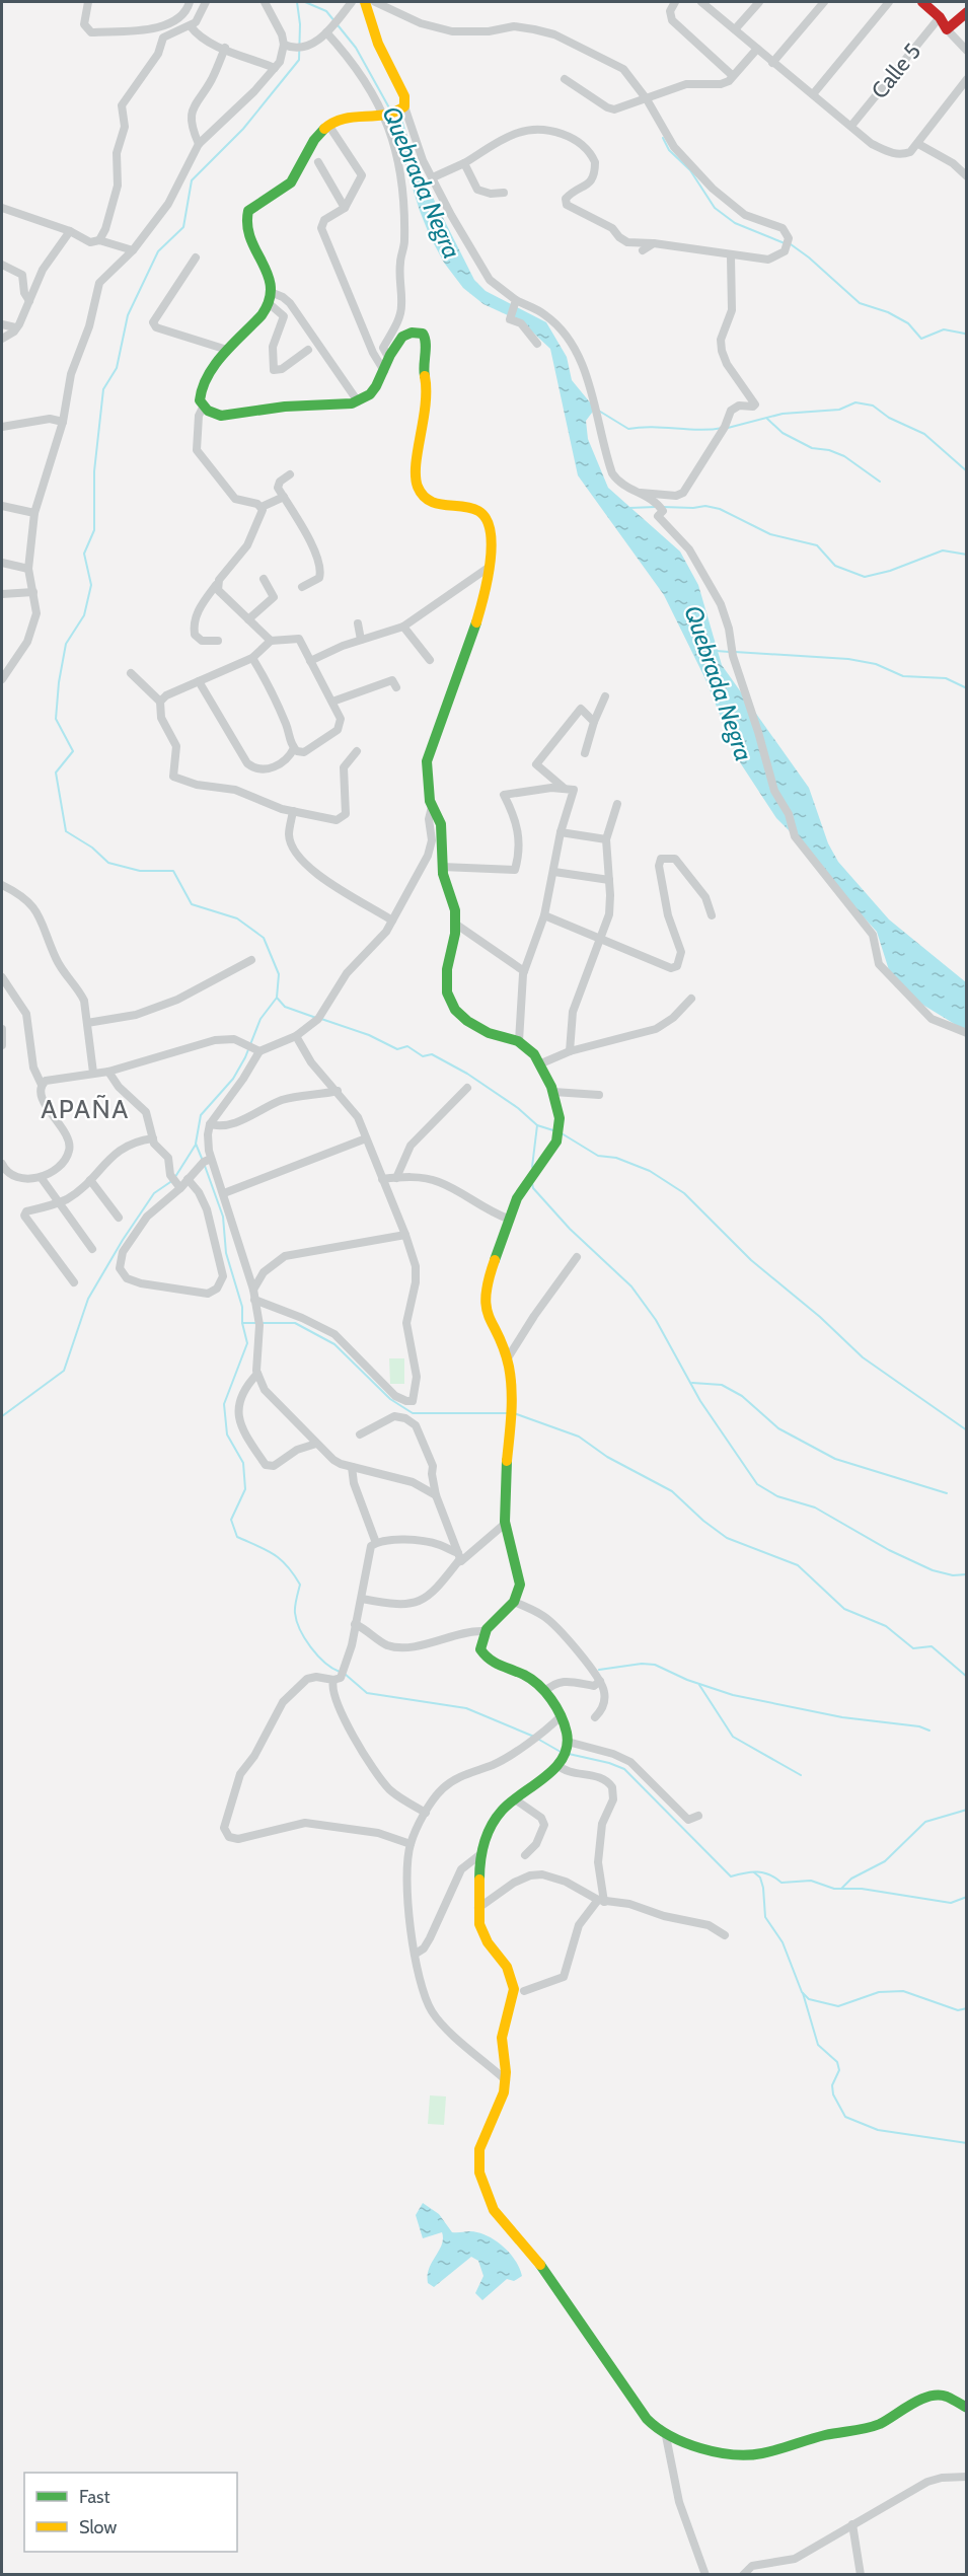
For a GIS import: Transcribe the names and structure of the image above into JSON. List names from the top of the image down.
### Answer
{
  "streets": {
    "street": ["Calle 5"]
  },
  "districts": ["APAÑA"],
  "water": ["Quebrada Negra"],
  "legend": ["Fast", "Slow"]
}
